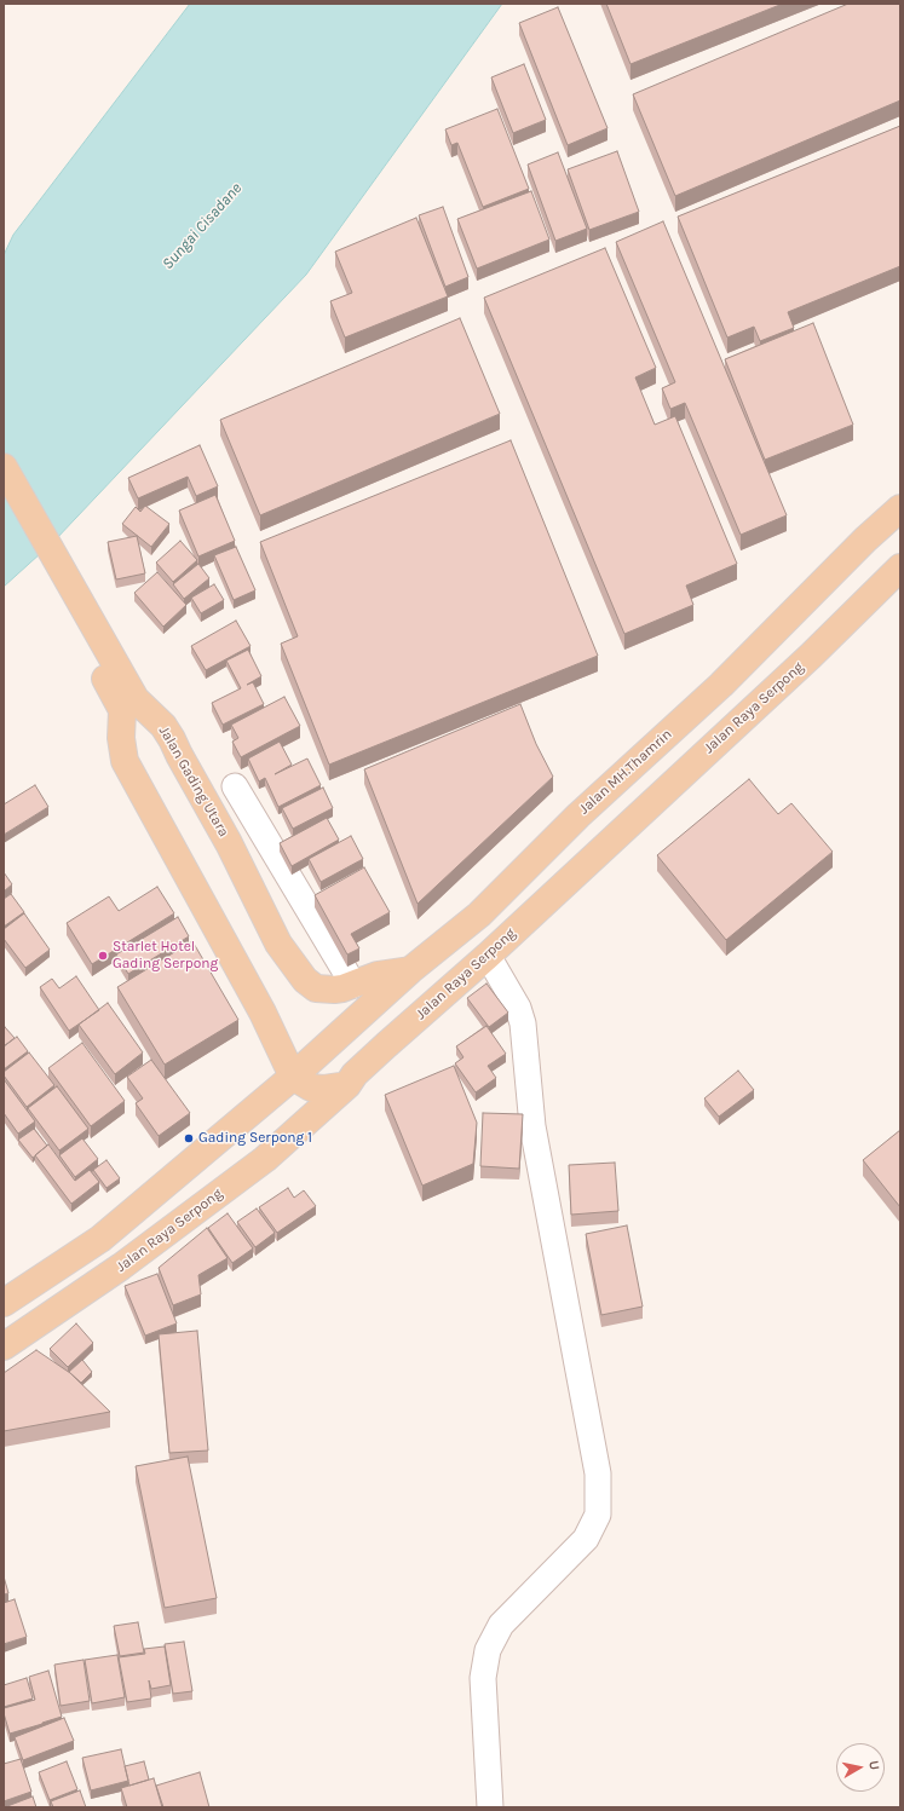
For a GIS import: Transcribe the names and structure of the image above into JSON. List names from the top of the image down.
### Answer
{
  "streets": {
    "main road": ["Jalan Raya Serpong", "Jalan MH.Thamrin", "Jalan Gading Utara"]
  },
  "crossings": [
    ["Jalan MH.Thamrin", "Jalan Gading Utara"]
  ],
  "water": ["Sungai Cisadane"],
  "places": ["Starlet Hotel Gading Serpong", "Gading Serpong 1"],
  "north": "right"
}
